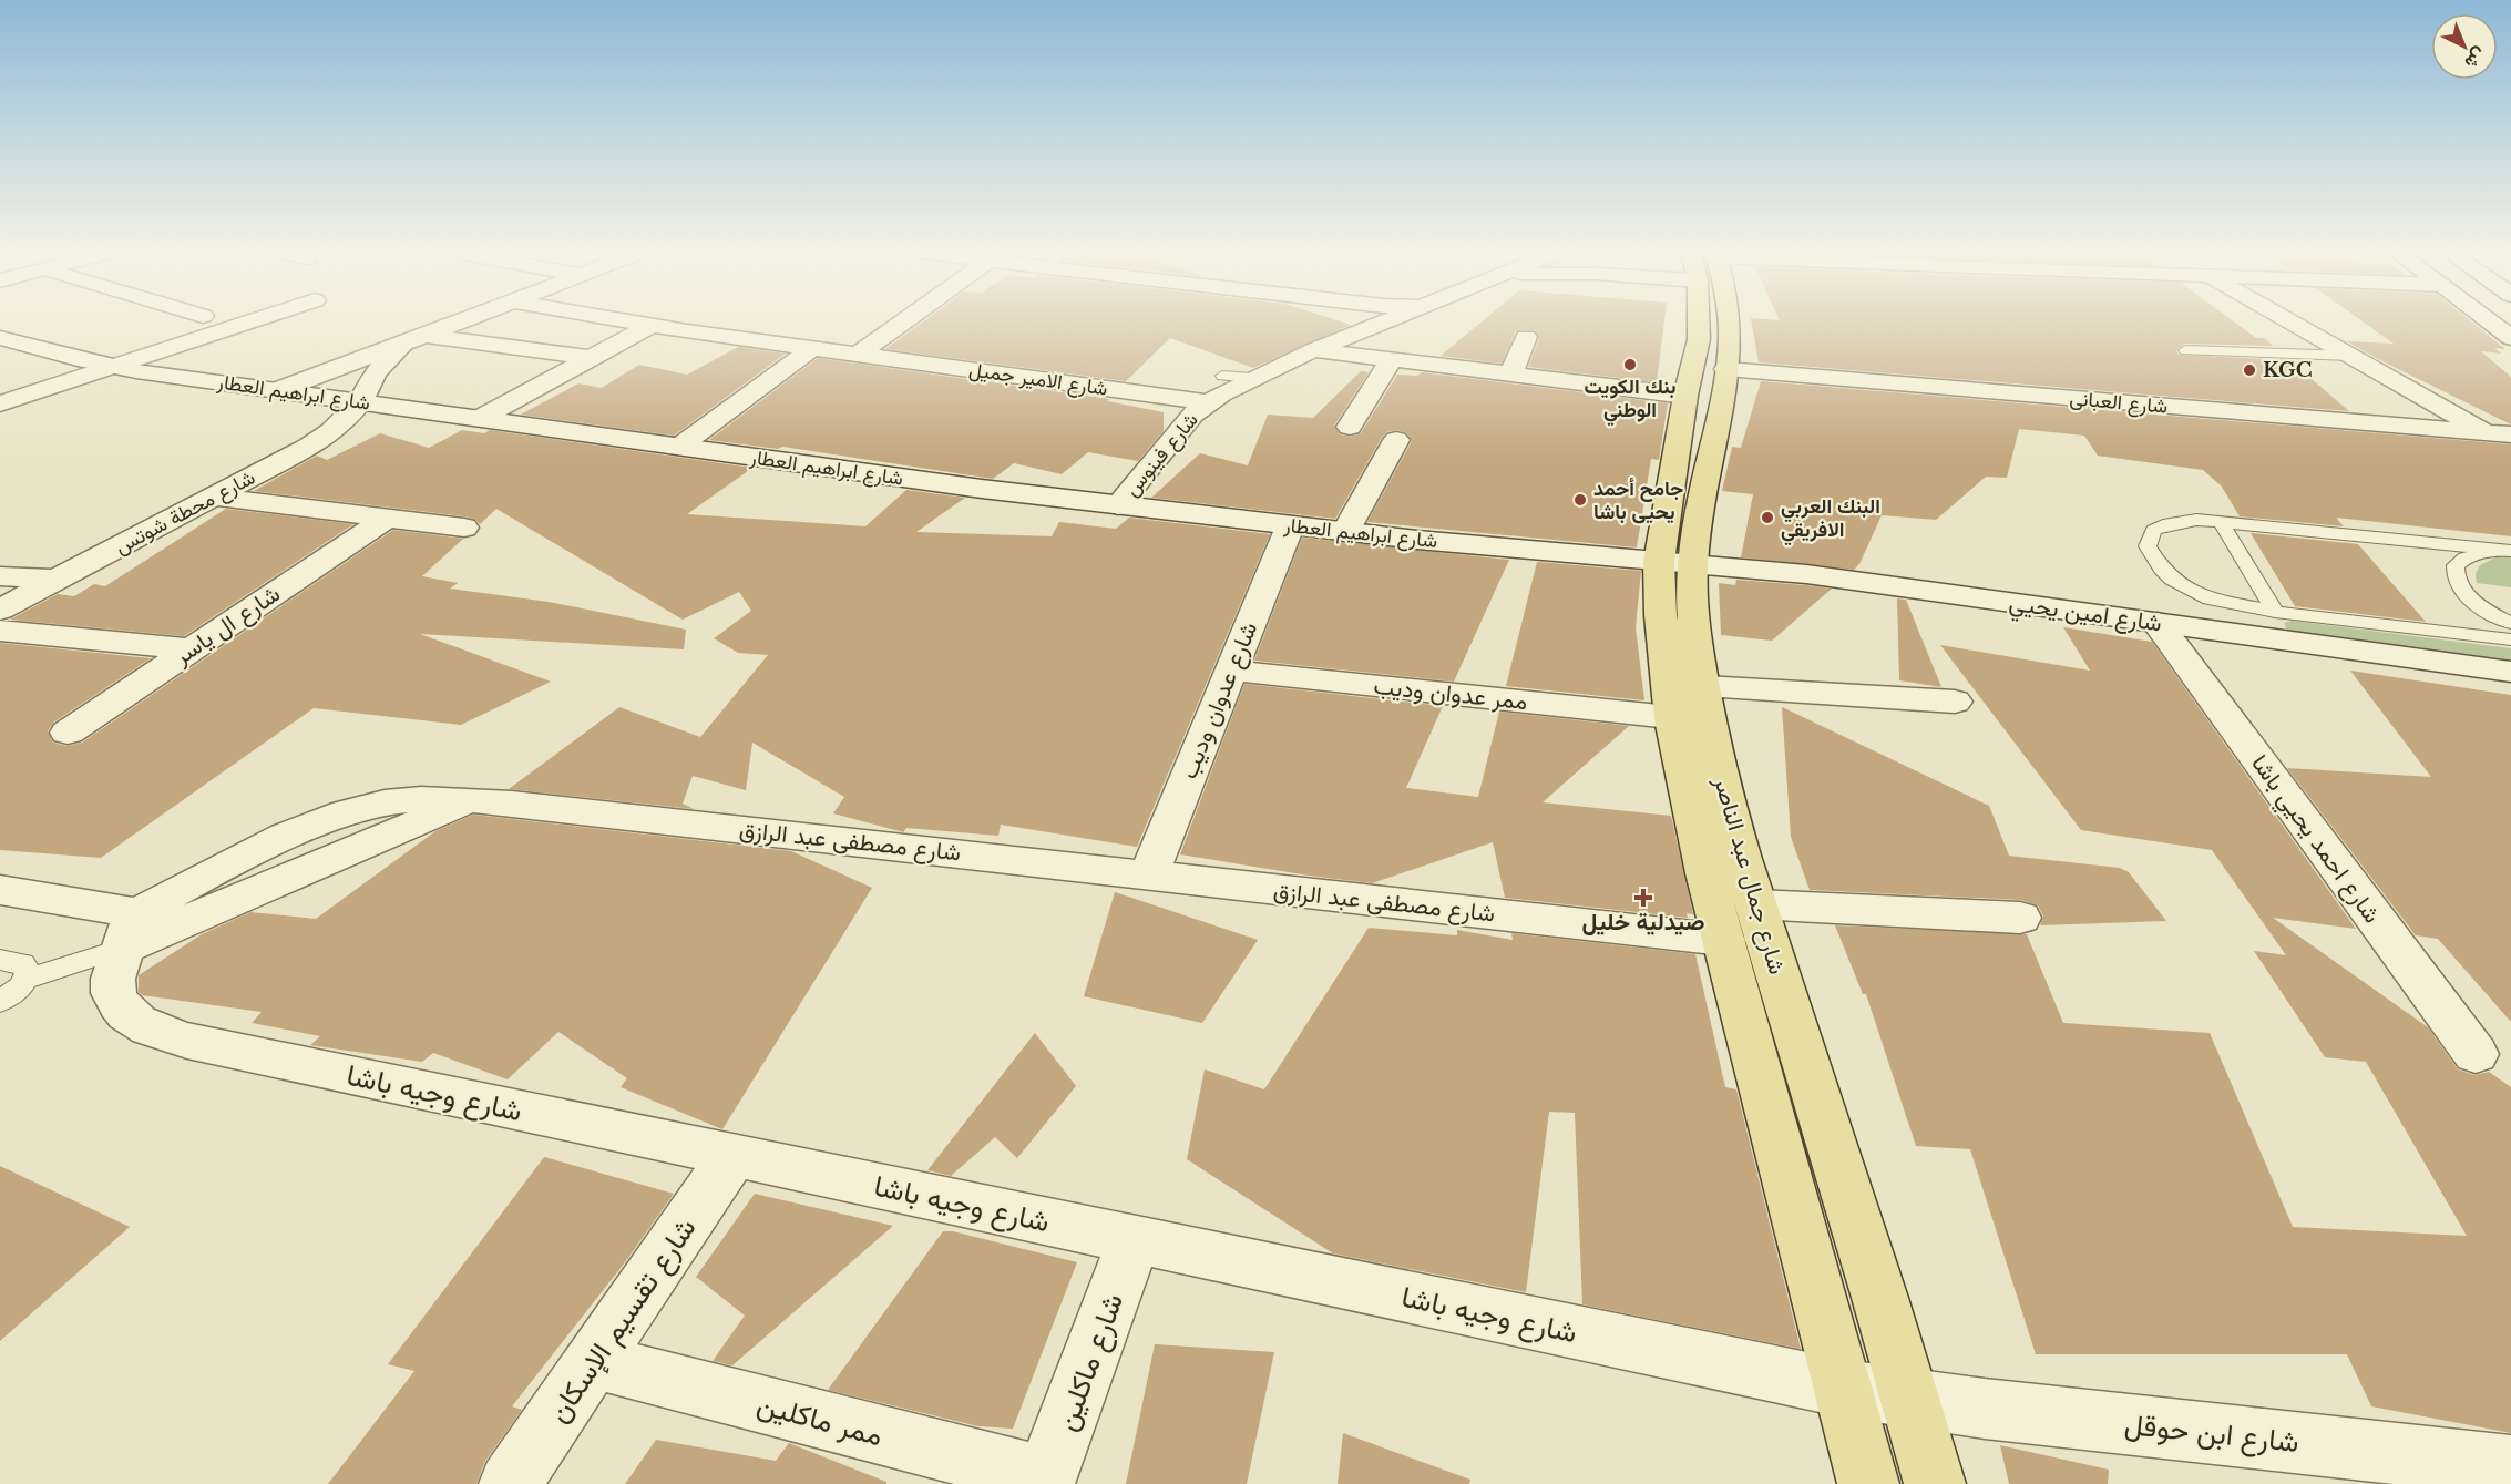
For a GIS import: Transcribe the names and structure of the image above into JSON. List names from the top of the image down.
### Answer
{
  "streets": {
    "main road": ["شارع جمال عبد الناصر"],
    "street": [
      "شارع الامير جميل",
      "شارع ابراهيم العطار",
      "شارع العبانى",
      "شارع فينوس",
      "شارع محطة شوتس",
      "شارع امين يحيي",
      "شارع ال ياسر",
      "ممر عدوان وديب",
      "شارع عدوان وديب",
      "شارع احمد يحيي باشا",
      "شارع مصطفى عبد الرازق",
      "شارع وجيه باشا",
      "شارع تقسيم الإسكان",
      "شارع ماكلين",
      "ممر ماكلين",
      "شارع ابن حوقل"
    ]
  },
  "crossings": [
    ["شارع الامير جميل", "شارع فينوس"],
    ["شارع ابراهيم العطار", "شارع فينوس"],
    ["شارع ابراهيم العطار", "شارع محطة شوتس"],
    ["شارع ابراهيم العطار", "شارع امين يحيي"],
    ["شارع ابراهيم العطار", "شارع عدوان وديب"],
    ["شارع ابراهيم العطار", "شارع جمال عبد الناصر"],
    ["شارع العبانى", "شارع جمال عبد الناصر"],
    ["شارع امين يحيي", "شارع احمد يحيي باشا"],
    ["شارع امين يحيي", "شارع جمال عبد الناصر"],
    ["ممر عدوان وديب", "شارع عدوان وديب"],
    ["ممر عدوان وديب", "شارع جمال عبد الناصر"],
    ["شارع عدوان وديب", "شارع مصطفى عبد الرازق"],
    ["شارع مصطفى عبد الرازق", "شارع جمال عبد الناصر"],
    ["شارع مصطفى عبد الرازق", "شارع وجيه باشا"],
    ["شارع جمال عبد الناصر", "شارع وجيه باشا"],
    ["شارع جمال عبد الناصر", "شارع ابن حوقل"],
    ["شارع وجيه باشا", "شارع تقسيم الإسكان"],
    ["شارع وجيه باشا", "شارع ماكلين"],
    ["شارع وجيه باشا", "شارع ابن حوقل"],
    ["شارع تقسيم الإسكان", "ممر ماكلين"],
    ["شارع ماكلين", "ممر ماكلين"]
  ],
  "places": {
    "other": [
      "بنك الكويت الوطني",
      "KGC",
      "جامح أحمد يحيى باشا",
      "البنك العربي الافريقي"
    ],
    "health": ["صيدلية خليل"]
  },
  "north": "bottom right"
}
